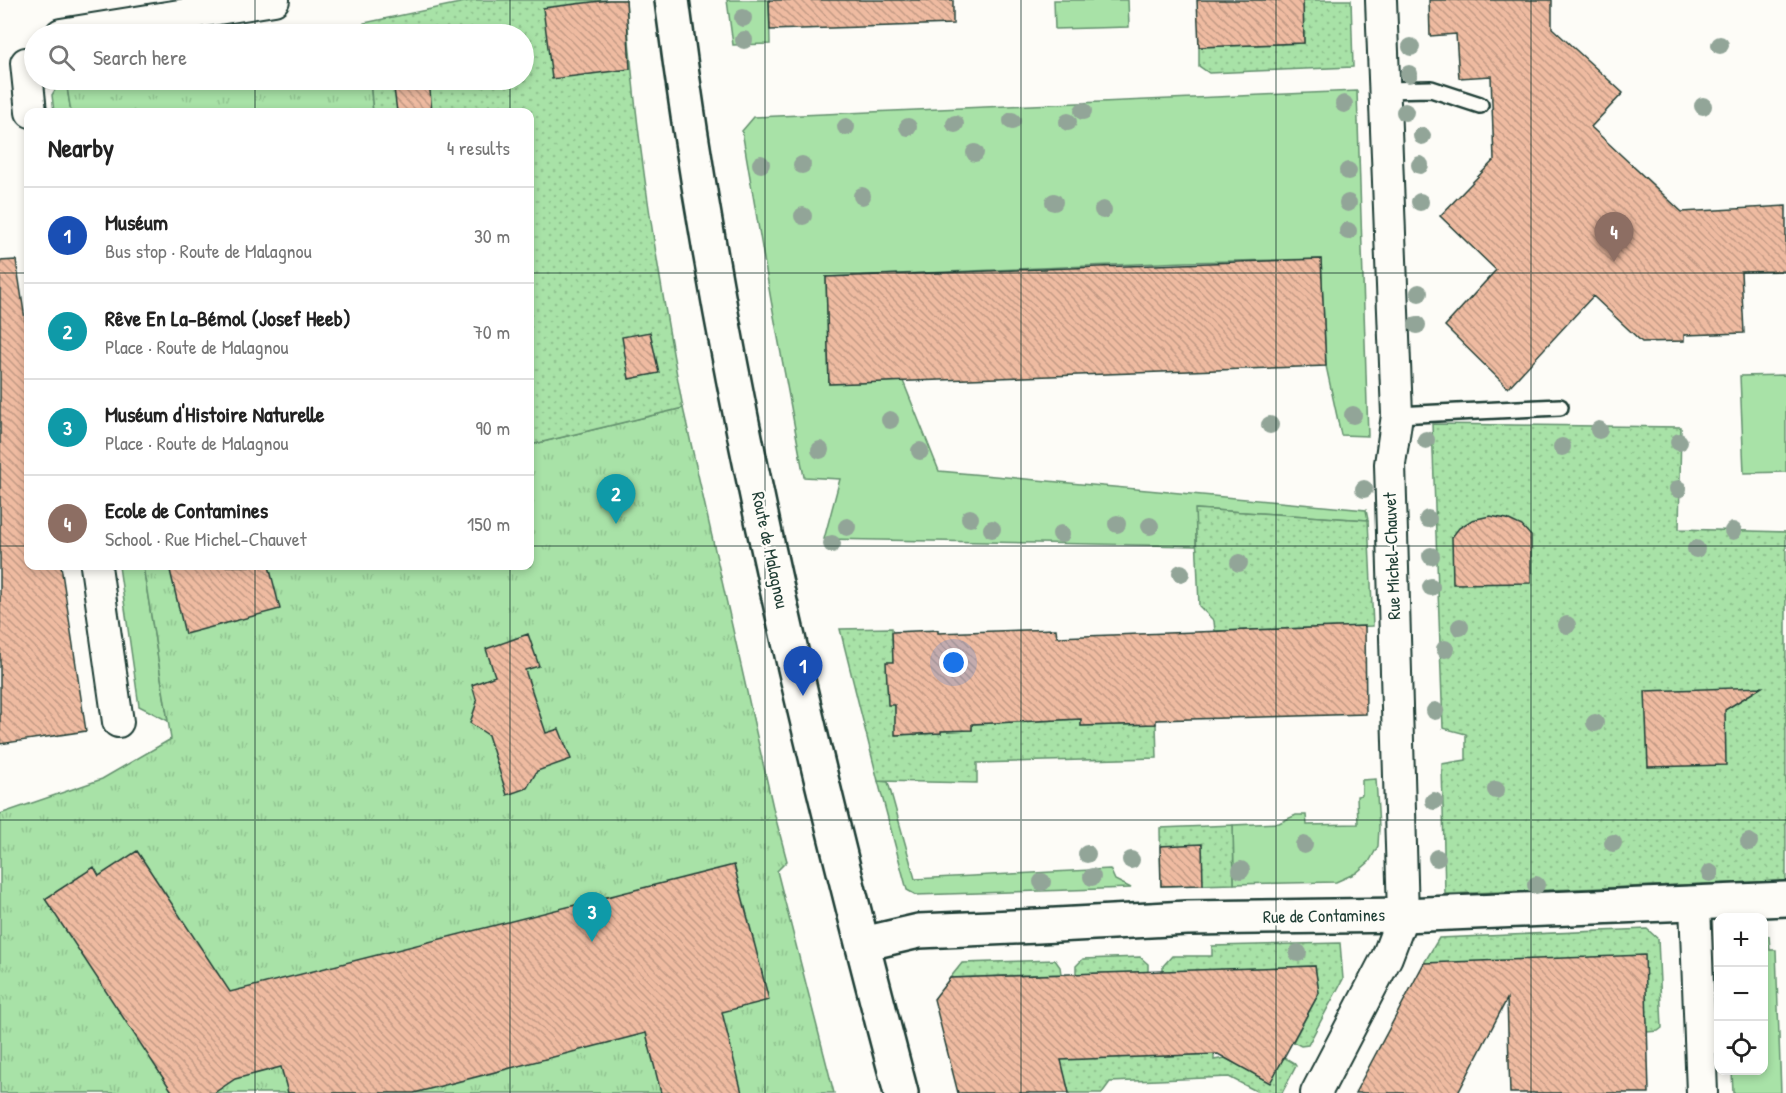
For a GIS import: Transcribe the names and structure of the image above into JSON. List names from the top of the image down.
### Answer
{
  "streets": {
    "main road": ["Route de Malagnou", "Rue de Contamines"],
    "street": ["Rue Michel-Chauvet"]
  },
  "crossings": [
    ["Route de Malagnou", "Rue de Contamines"],
    ["Rue Michel-Chauvet", "Rue de Contamines"]
  ],
  "page": {
    "search": "Search here",
    "heading": ["Nearby", "4 results"],
    "list": [
      {
        "mark": "1",
        "name": "Muséum",
        "note": "Bus stop · Route de Malagnou",
        "value": "30 m"
      },
      {
        "mark": "2",
        "name": "Rêve En La-Bémol (Josef Heeb)",
        "note": "Place · Route de Malagnou",
        "value": "70 m"
      },
      {
        "mark": "3",
        "name": "Muséum d'Histoire Naturelle",
        "note": "Place · Route de Malagnou",
        "value": "90 m"
      },
      {
        "mark": "4",
        "name": "Ecole de Contamines",
        "note": "School · Rue Michel-Chauvet",
        "value": "150 m"
      }
    ],
    "pins": [
      "4",
      "2",
      "1",
      "3"
    ],
    "map_buttons": ["+", "−"]
  }
}
